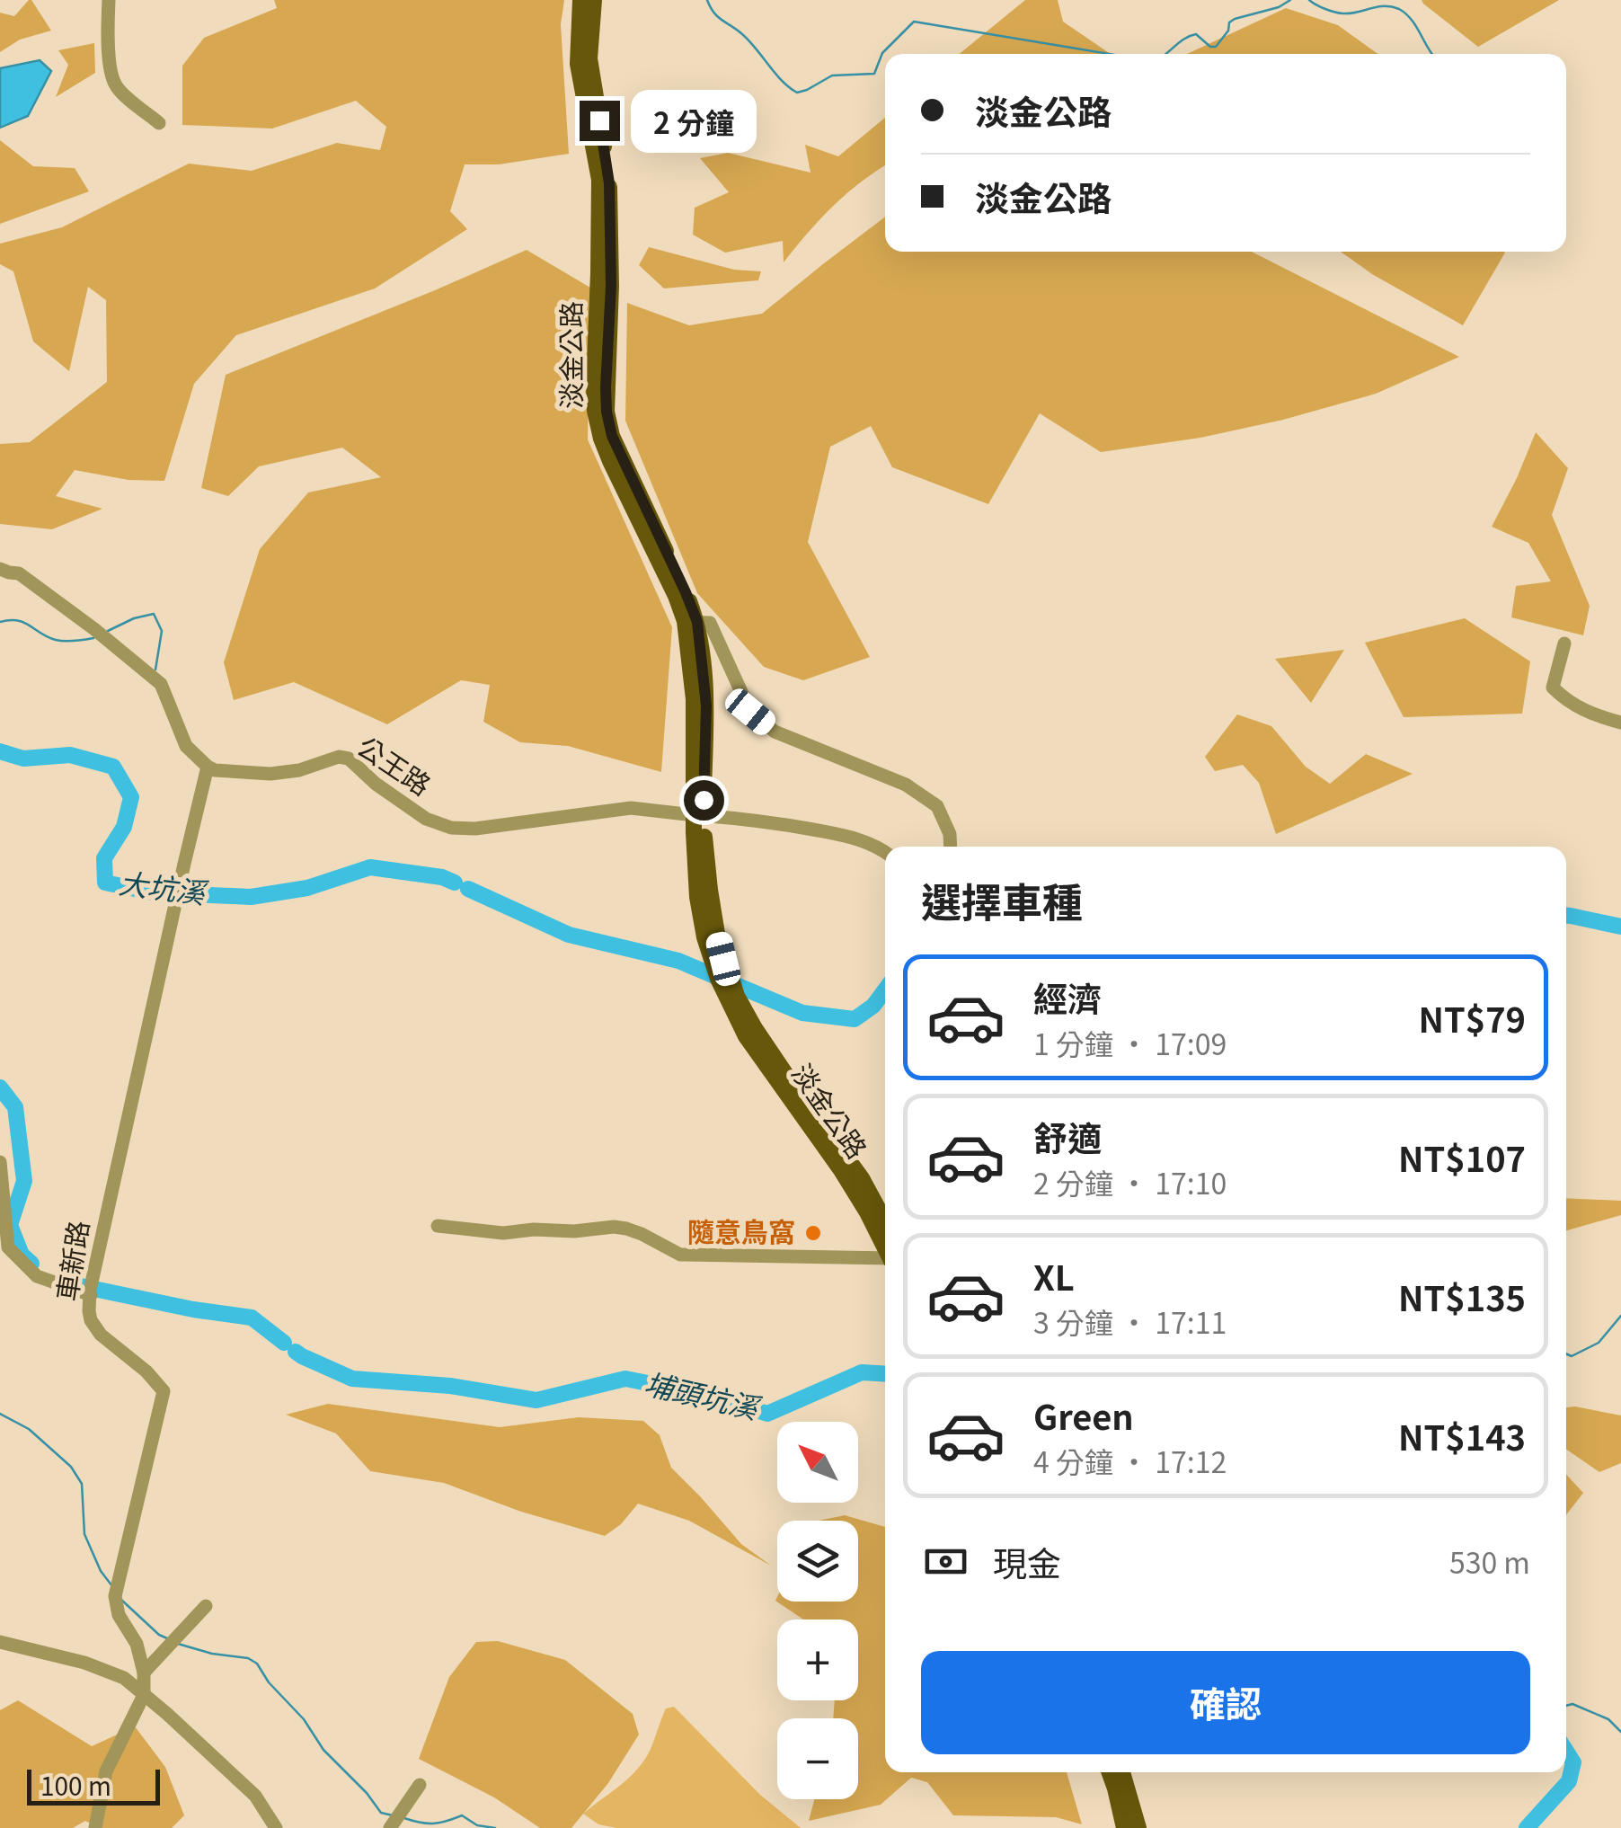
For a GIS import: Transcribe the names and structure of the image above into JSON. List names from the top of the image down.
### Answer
{
  "streets": {
    "main road": ["淡金公路"],
    "street": ["公王路", "車新路"]
  },
  "crossings": [
    ["淡金公路", "公王路"],
    ["公王路", "車新路"]
  ],
  "water": ["大坑溪", "埔頭坑溪"],
  "places": ["隨意鳥窩"],
  "scale_bar": "100 m",
  "north": "top left",
  "page": {
    "banner": ["淡金公路", "淡金公路"],
    "bubble": "2 分鐘",
    "heading": "選擇車種",
    "list": [
      {
        "name": "經濟",
        "note": "1 分鐘 · 17:09",
        "value": "NT$79"
      },
      {
        "name": "舒適",
        "note": "2 分鐘 · 17:10",
        "value": "NT$107"
      },
      {
        "name": "XL",
        "note": "3 分鐘 · 17:11",
        "value": "NT$135"
      },
      {
        "name": "Green",
        "note": "4 分鐘 · 17:12",
        "value": "NT$143"
      }
    ],
    "map_buttons": ["+", "−"],
    "pay": ["現金", "530 m"],
    "buttons": "確認",
    "scale": "100 m"
  }
}
